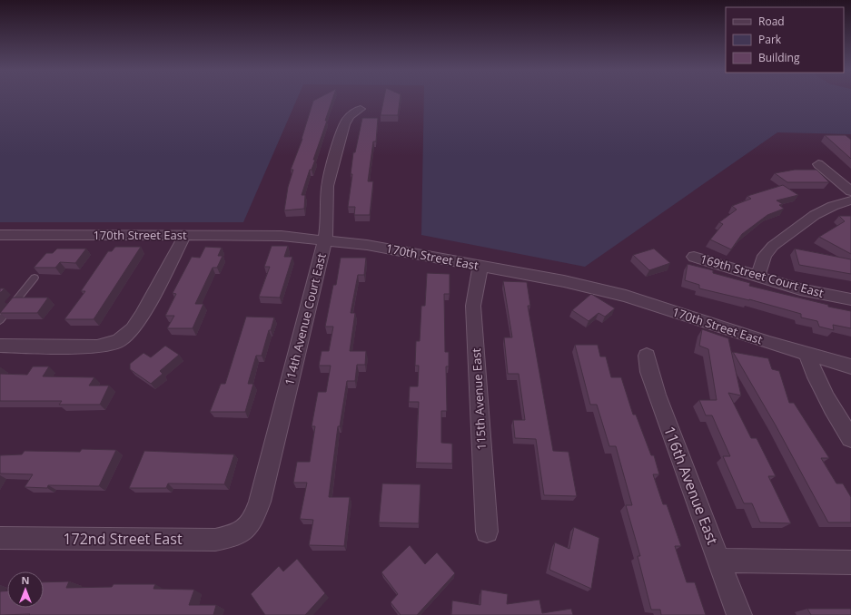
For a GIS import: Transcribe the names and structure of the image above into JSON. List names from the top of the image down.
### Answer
{
  "streets": {
    "street": [
      "170th Street East",
      "169th Street Court East",
      "114th Avenue Court East",
      "115th Avenue East",
      "116th Avenue East",
      "172nd Street East"
    ]
  },
  "crossings": [
    ["170th Street East", "114th Avenue Court East"],
    ["170th Street East", "115th Avenue East"],
    ["114th Avenue Court East", "172nd Street East"]
  ],
  "legend": ["Road", "Park", "Building"],
  "north": "top"
}
